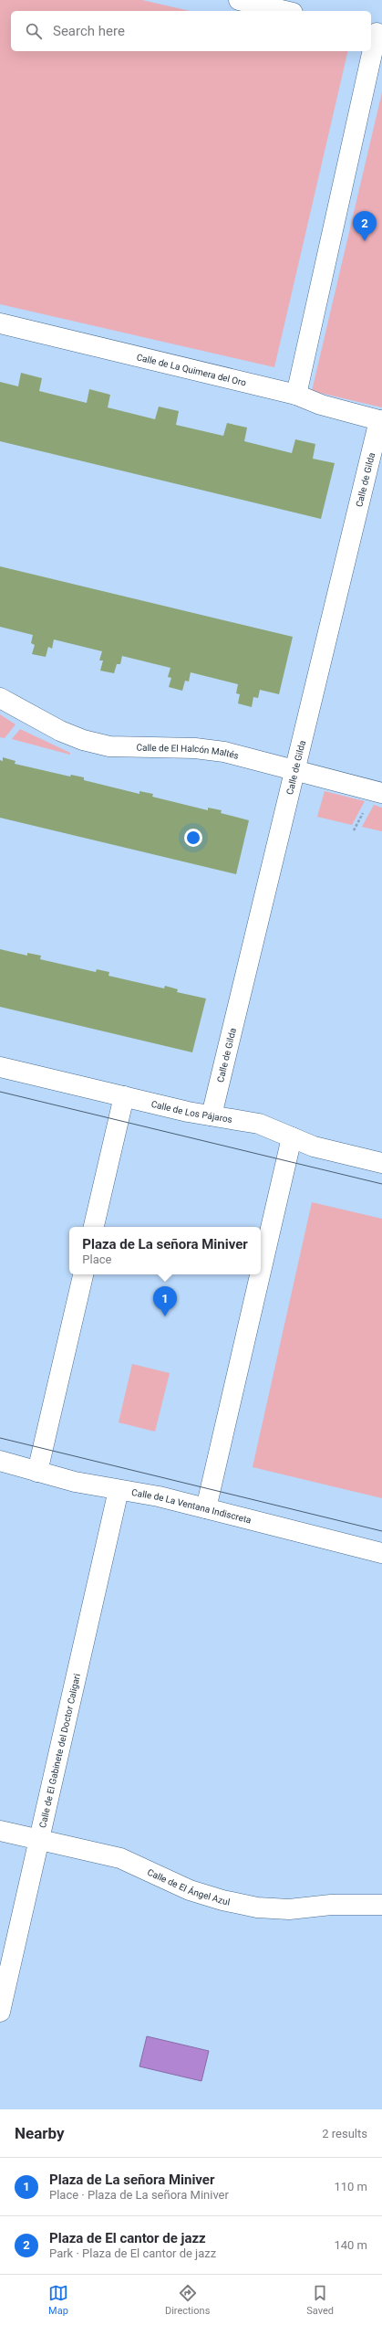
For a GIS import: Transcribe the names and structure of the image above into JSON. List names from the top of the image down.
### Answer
{
  "streets": {
    "street": [
      "Calle de La Quimera del Oro",
      "Calle de Gilda",
      "Calle de El Halcón Maltés",
      "Calle de Los Pájaros",
      "Calle de La Ventana Indiscreta",
      "Calle de El Gabinete del Doctor Caligari",
      "Calle de El Ángel Azul"
    ]
  },
  "crossings": [
    ["Calle de La Quimera del Oro", "Calle de Gilda"],
    ["Calle de Gilda", "Calle de El Halcón Maltés"],
    ["Calle de Gilda", "Calle de Los Pájaros"],
    ["Calle de La Ventana Indiscreta", "Calle de El Gabinete del Doctor Caligari"],
    ["Calle de El Gabinete del Doctor Caligari", "Calle de El Ángel Azul"]
  ],
  "page": {
    "search": "Search here",
    "pins": ["2", "1"],
    "popup": ["Plaza de La señora Miniver", "Place"],
    "heading": ["Nearby", "2 results"],
    "list": [
      {
        "mark": "1",
        "name": "Plaza de La señora Miniver",
        "note": "Place · Plaza de La señora Miniver",
        "value": "110 m"
      },
      {
        "mark": "2",
        "name": "Plaza de El cantor de jazz",
        "note": "Park · Plaza de El cantor de jazz",
        "value": "140 m"
      }
    ],
    "nav": ["Map", "Directions", "Saved"]
  }
}
